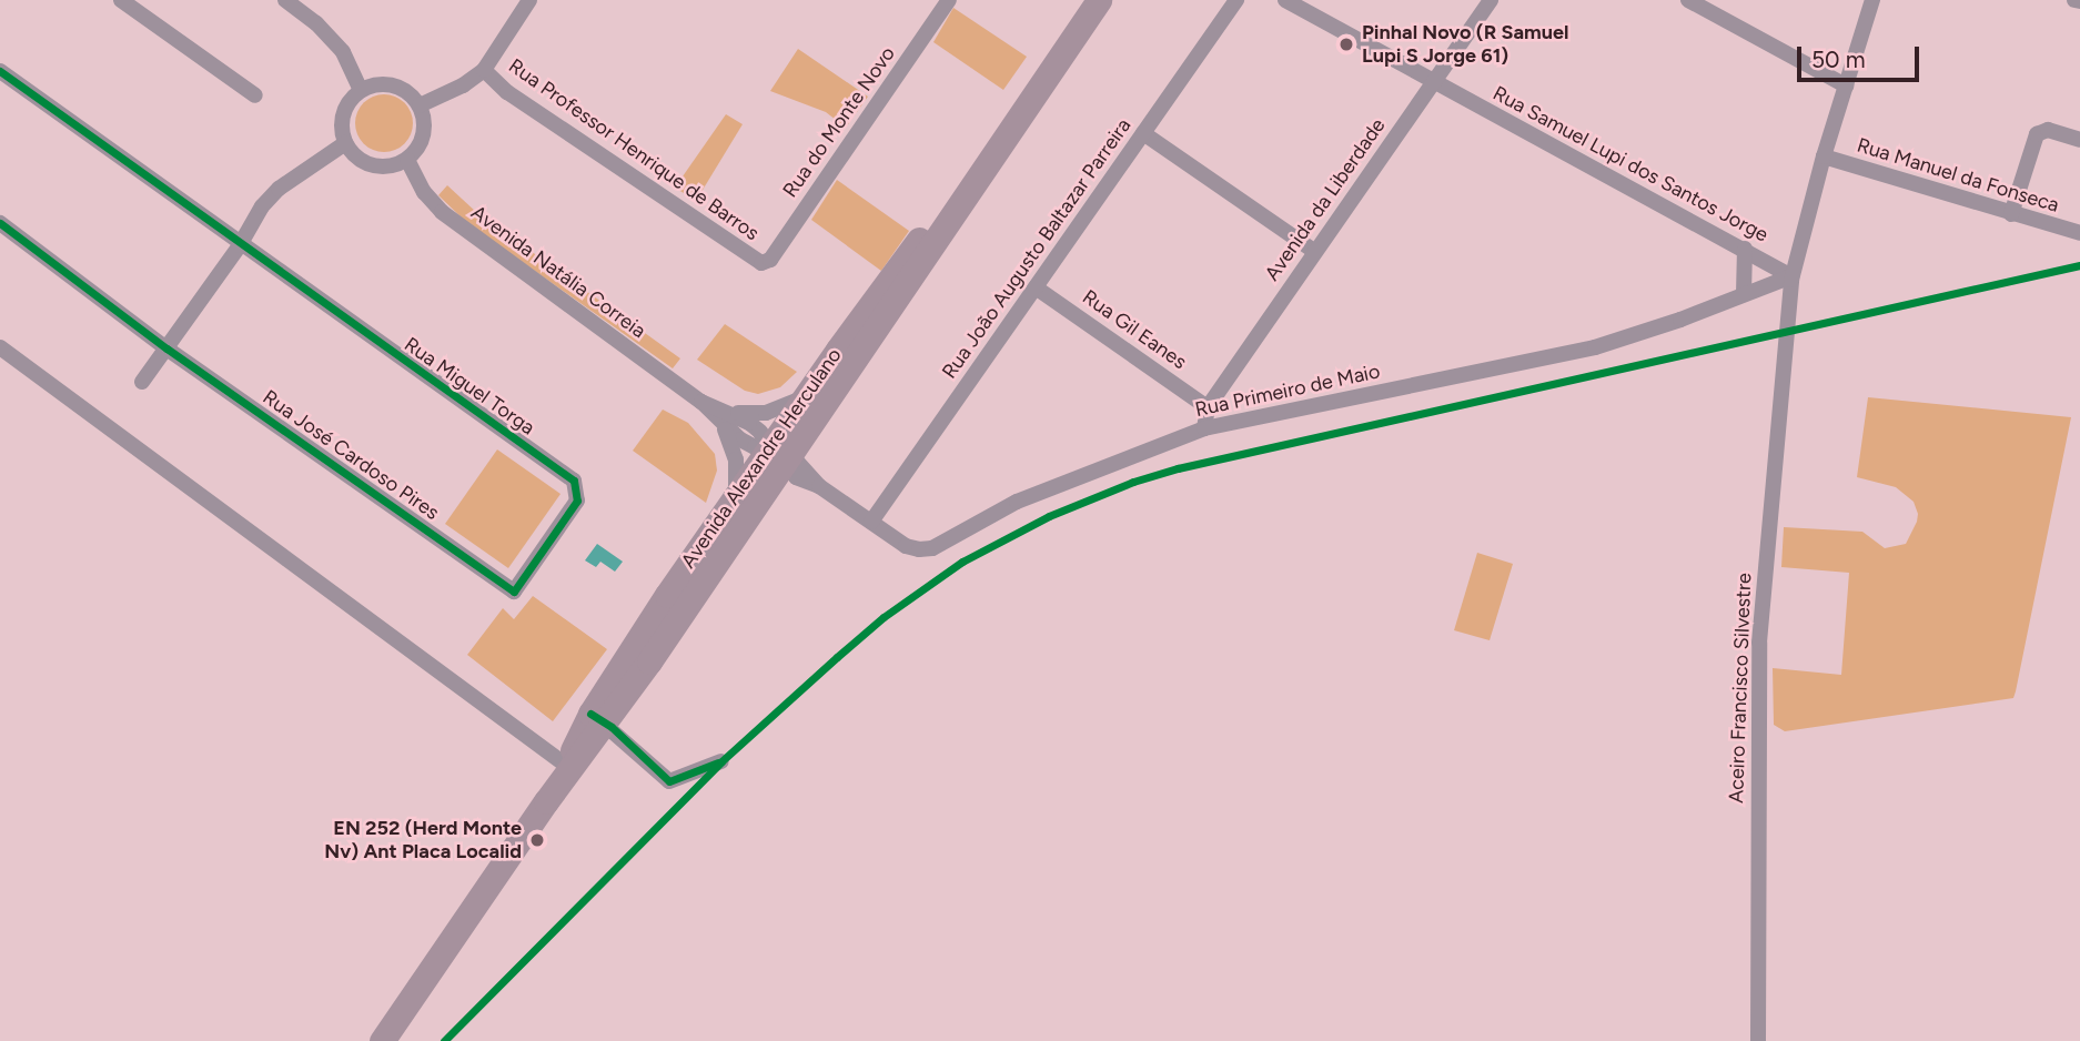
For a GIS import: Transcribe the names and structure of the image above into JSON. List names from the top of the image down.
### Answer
{
  "streets": {
    "main road": ["Avenida Alexandre Herculano"],
    "street": [
      "Rua do Monte Novo",
      "Rua Professor Henrique de Barros",
      "Rua Samuel Lupi dos Santos Jorge",
      "Rua Manuel da Fonseca",
      "Avenida da Liberdade",
      "Rua João Augusto Baltazar Parreira",
      "Avenida Natália Correia",
      "Rua Gil Eanes",
      "Rua Miguel Torga",
      "Rua Primeiro de Maio",
      "Rua José Cardoso Pires",
      "Aceiro Francisco Silvestre"
    ]
  },
  "crossings": [
    ["Rua do Monte Novo", "Rua Professor Henrique de Barros"],
    ["Rua Samuel Lupi dos Santos Jorge", "Avenida da Liberdade"],
    ["Rua Samuel Lupi dos Santos Jorge", "Rua Primeiro de Maio"],
    ["Rua Samuel Lupi dos Santos Jorge", "Aceiro Francisco Silvestre"],
    ["Rua Manuel da Fonseca", "Aceiro Francisco Silvestre"],
    ["Avenida da Liberdade", "Rua Gil Eanes"],
    ["Avenida da Liberdade", "Rua Primeiro de Maio"],
    ["Rua João Augusto Baltazar Parreira", "Rua Gil Eanes"],
    ["Rua João Augusto Baltazar Parreira", "Rua Primeiro de Maio"],
    ["Avenida Natália Correia", "Rua Primeiro de Maio"],
    ["Avenida Natália Correia", "Avenida Alexandre Herculano"],
    ["Rua Miguel Torga", "Rua José Cardoso Pires"],
    ["Rua Primeiro de Maio", "Avenida Alexandre Herculano"],
    ["Rua Primeiro de Maio", "Aceiro Francisco Silvestre"]
  ],
  "places": ["Pinhal Novo (R Samuel Lupi S Jorge 61)", "EN 252 (Herd Monte Nv) Ant Placa Localid"],
  "scale_bar": "50 m"
}
